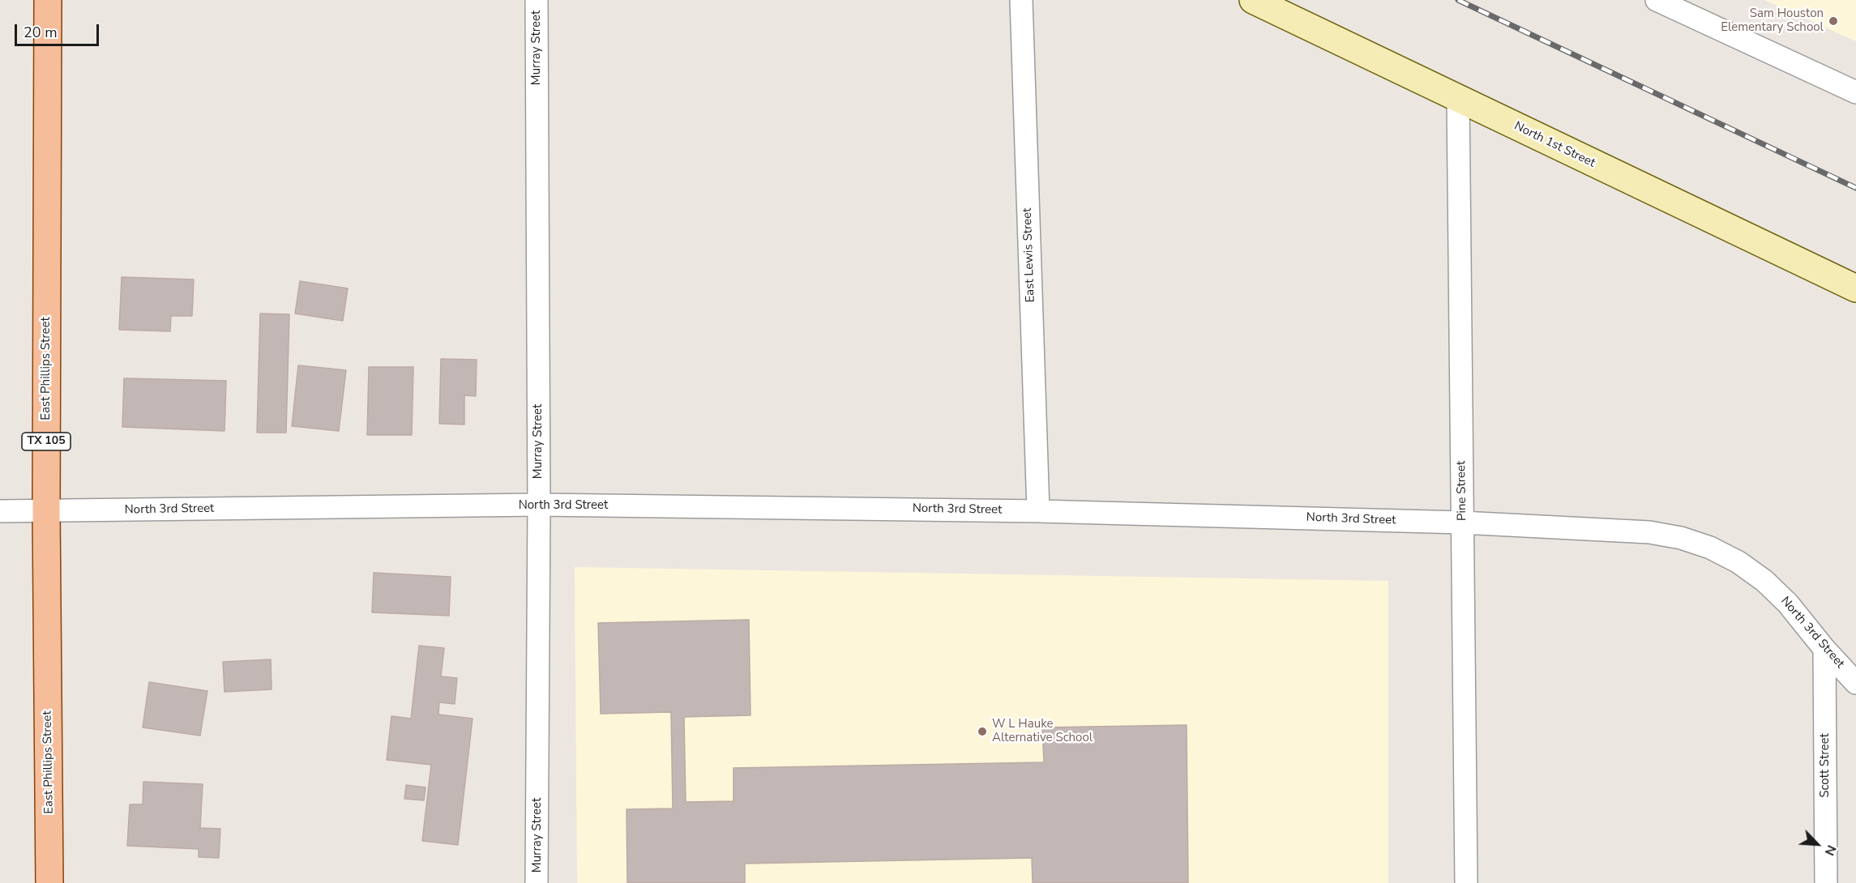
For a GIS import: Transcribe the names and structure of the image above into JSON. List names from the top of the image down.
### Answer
{
  "streets": {
    "main road": ["East Phillips Street", "TX 105"],
    "street": [
      "Murray Street",
      "North 1st Street",
      "East Lewis Street",
      "Pine Street",
      "North 3rd Street",
      "Scott Street"
    ]
  },
  "crossings": [
    ["Murray Street", "North 3rd Street"],
    ["North 1st Street", "Pine Street"],
    ["East Lewis Street", "North 3rd Street"],
    ["East Phillips Street", "North 3rd Street"],
    ["Pine Street", "North 3rd Street"],
    ["North 3rd Street", "Scott Street"]
  ],
  "places": ["Sam Houston Elementary School", "W L Hauke Alternative School"],
  "scale_bar": "20 m",
  "north": "bottom right"
}
